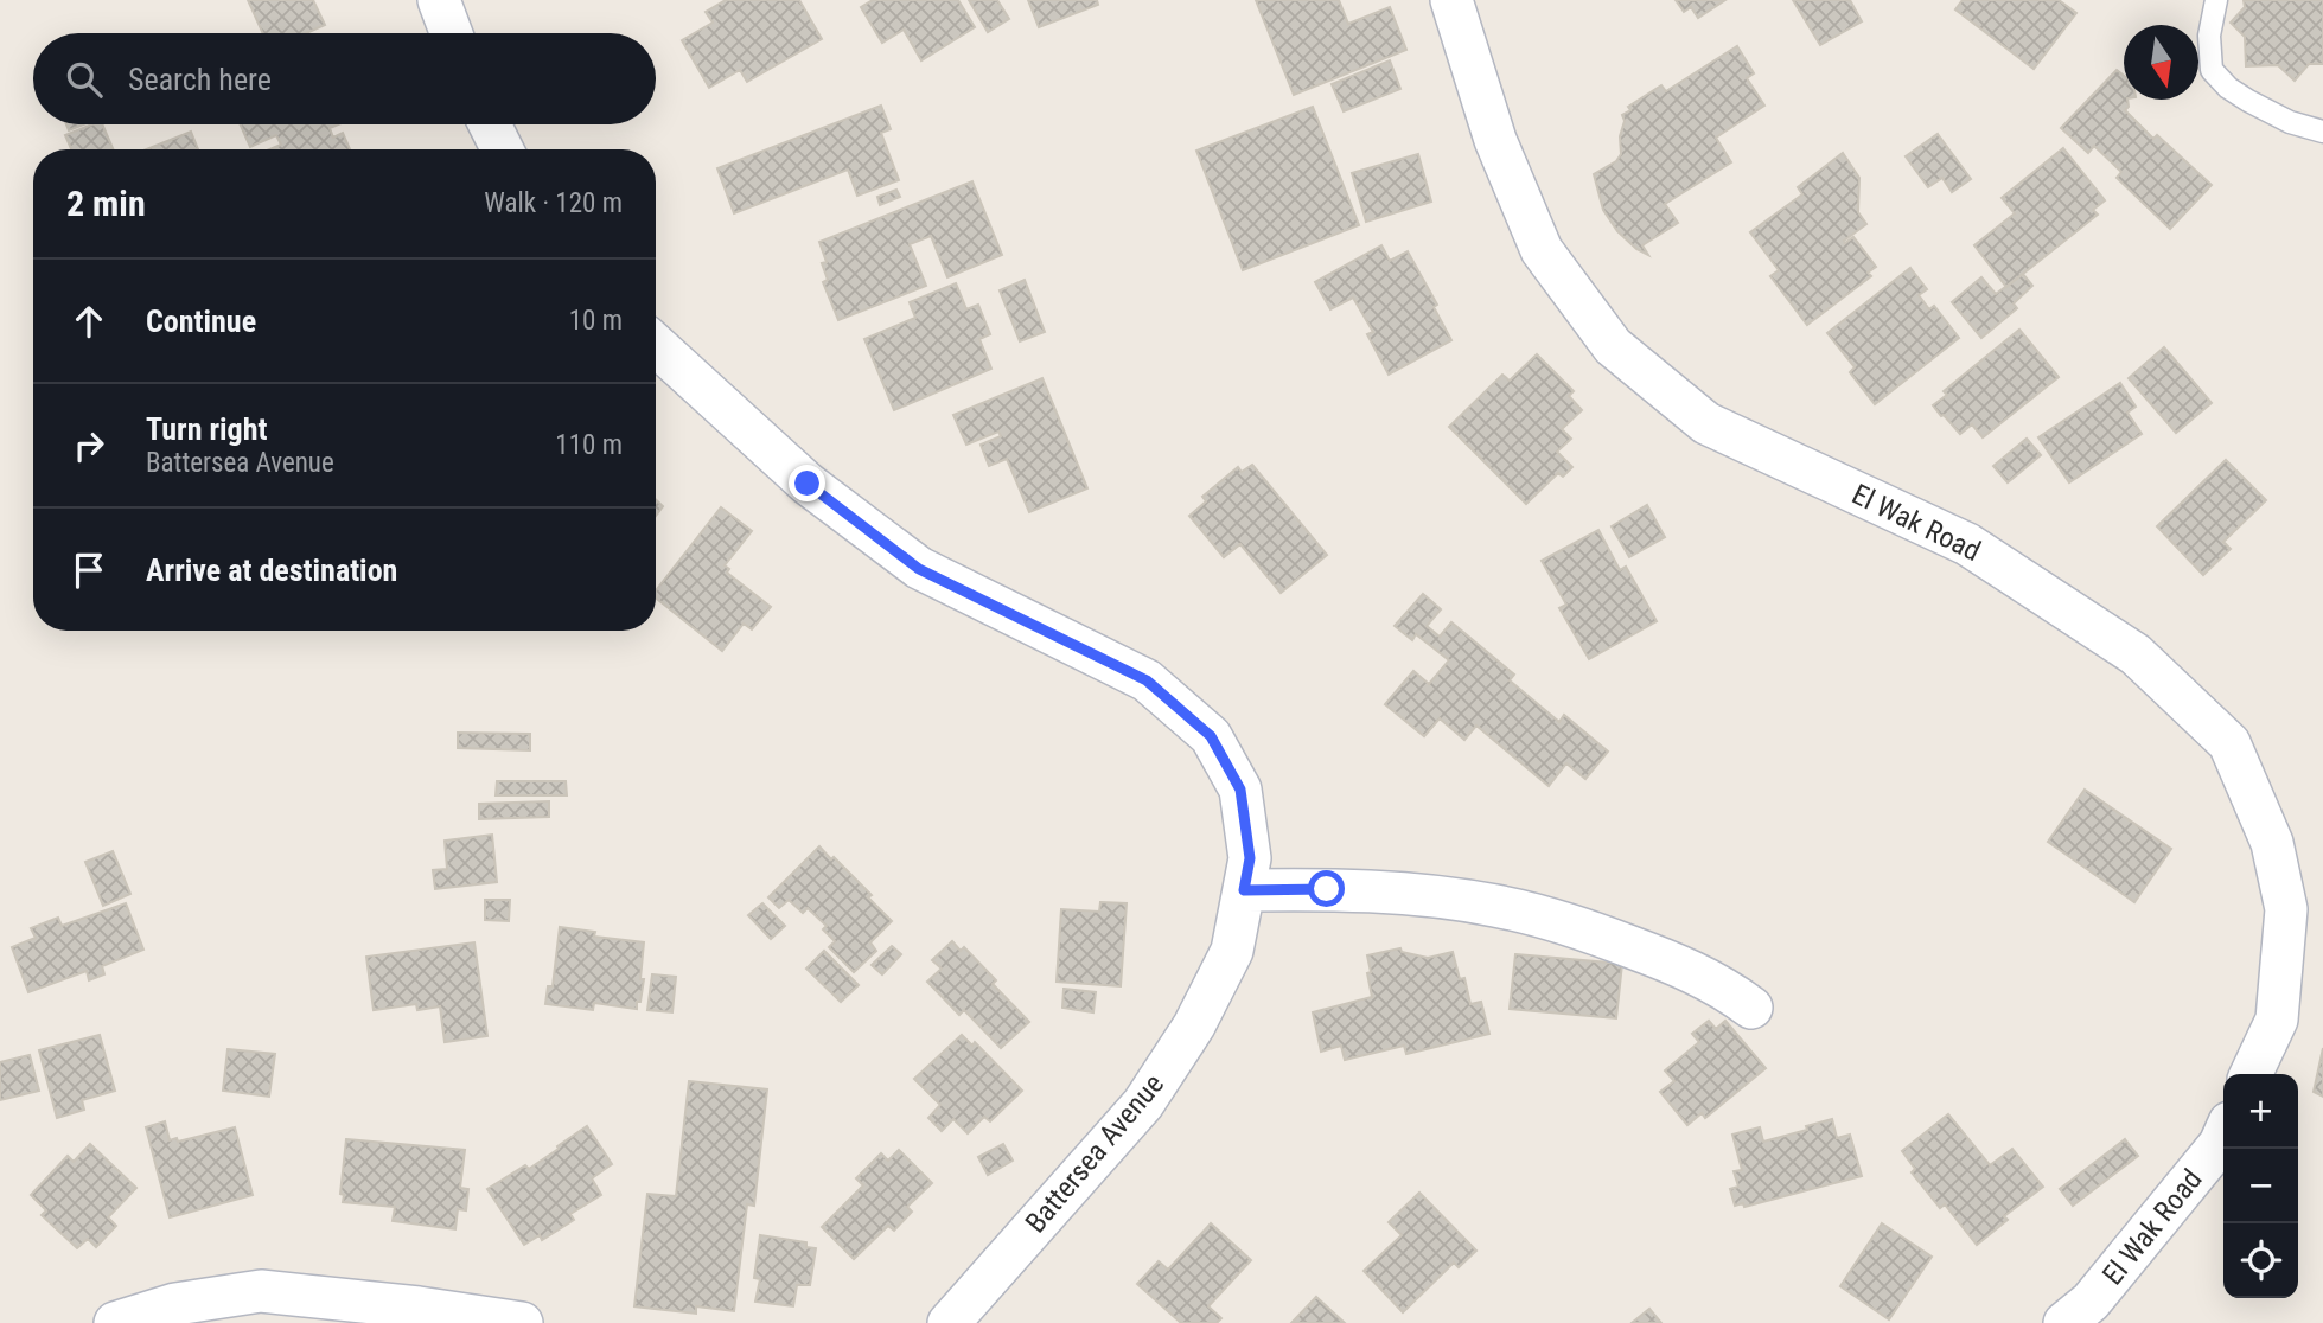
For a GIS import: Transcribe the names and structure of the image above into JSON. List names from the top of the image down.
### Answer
{
  "streets": {
    "street": ["El Wak Road", "Battersea Avenue"]
  },
  "north": "bottom",
  "page": {
    "search": "Search here",
    "heading": ["2 min", "Walk · 120 m"],
    "list": [
      ["Continue", "10 m"],
      ["Turn right", "Battersea Avenue", "110 m"],
      "Arrive at destination"
    ],
    "map_buttons": ["+", "−"]
  }
}
